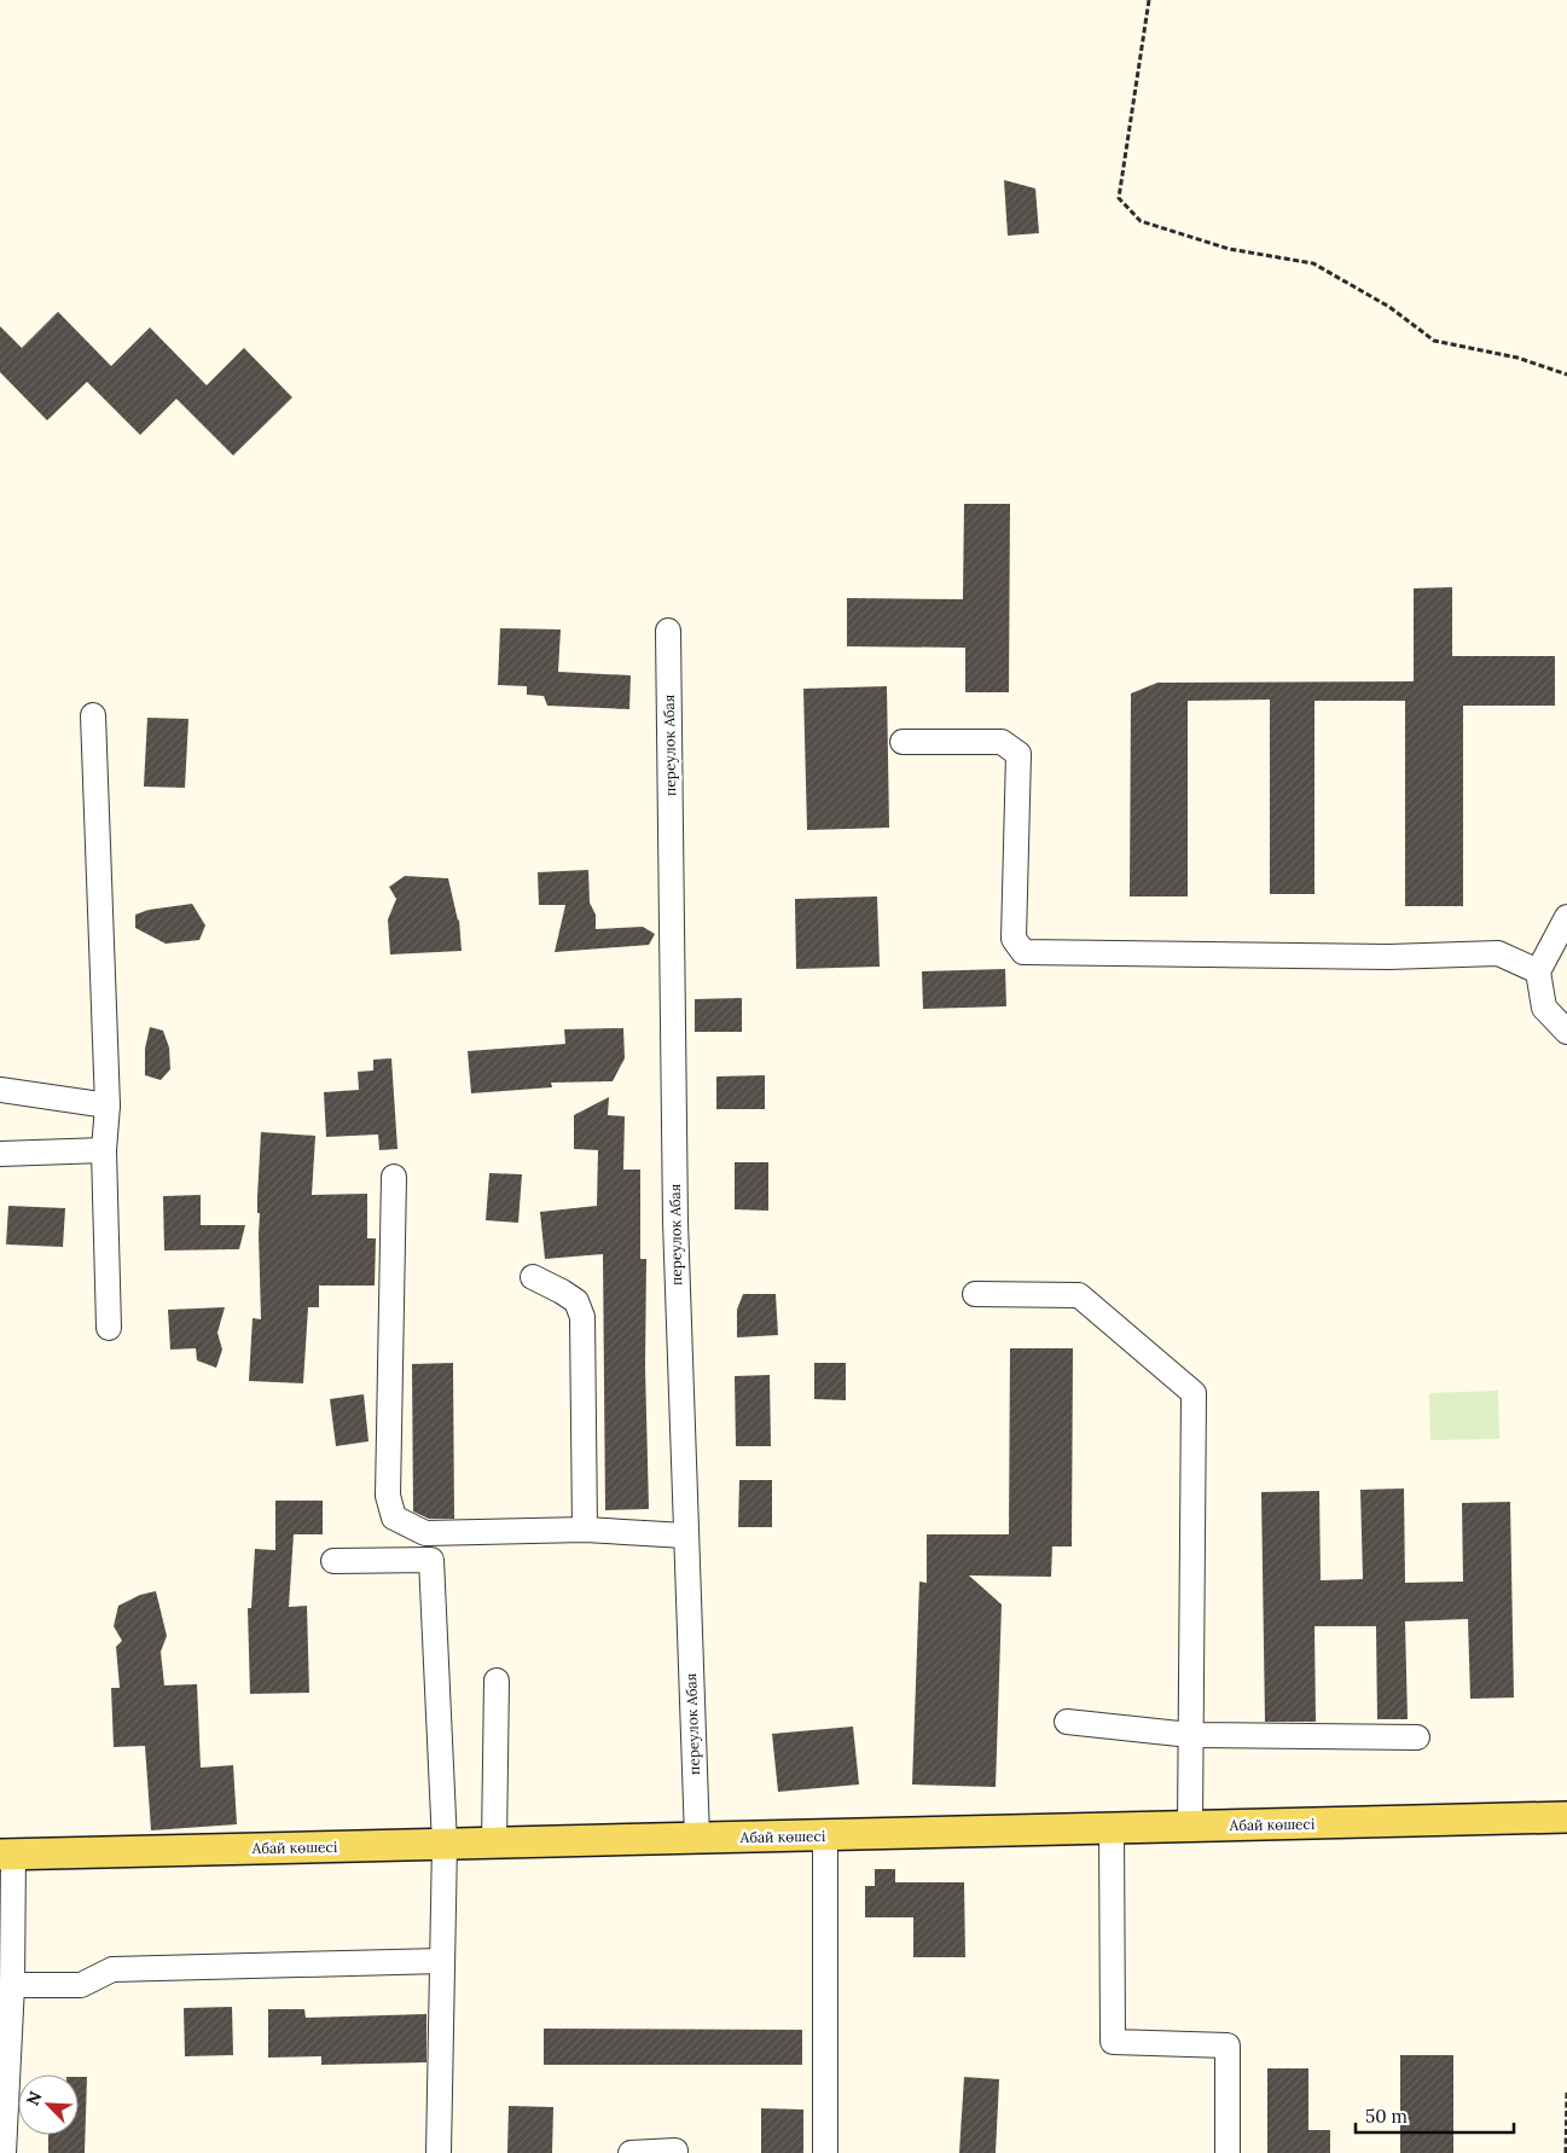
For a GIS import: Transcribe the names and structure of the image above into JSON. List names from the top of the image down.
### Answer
{
  "streets": {
    "main road": ["Абай көшесі"],
    "street": ["переулок Абая"]
  },
  "crossings": [
    ["переулок Абая", "Абай көшесі"]
  ],
  "scale_bar": "50 m",
  "north": "top left"
}
